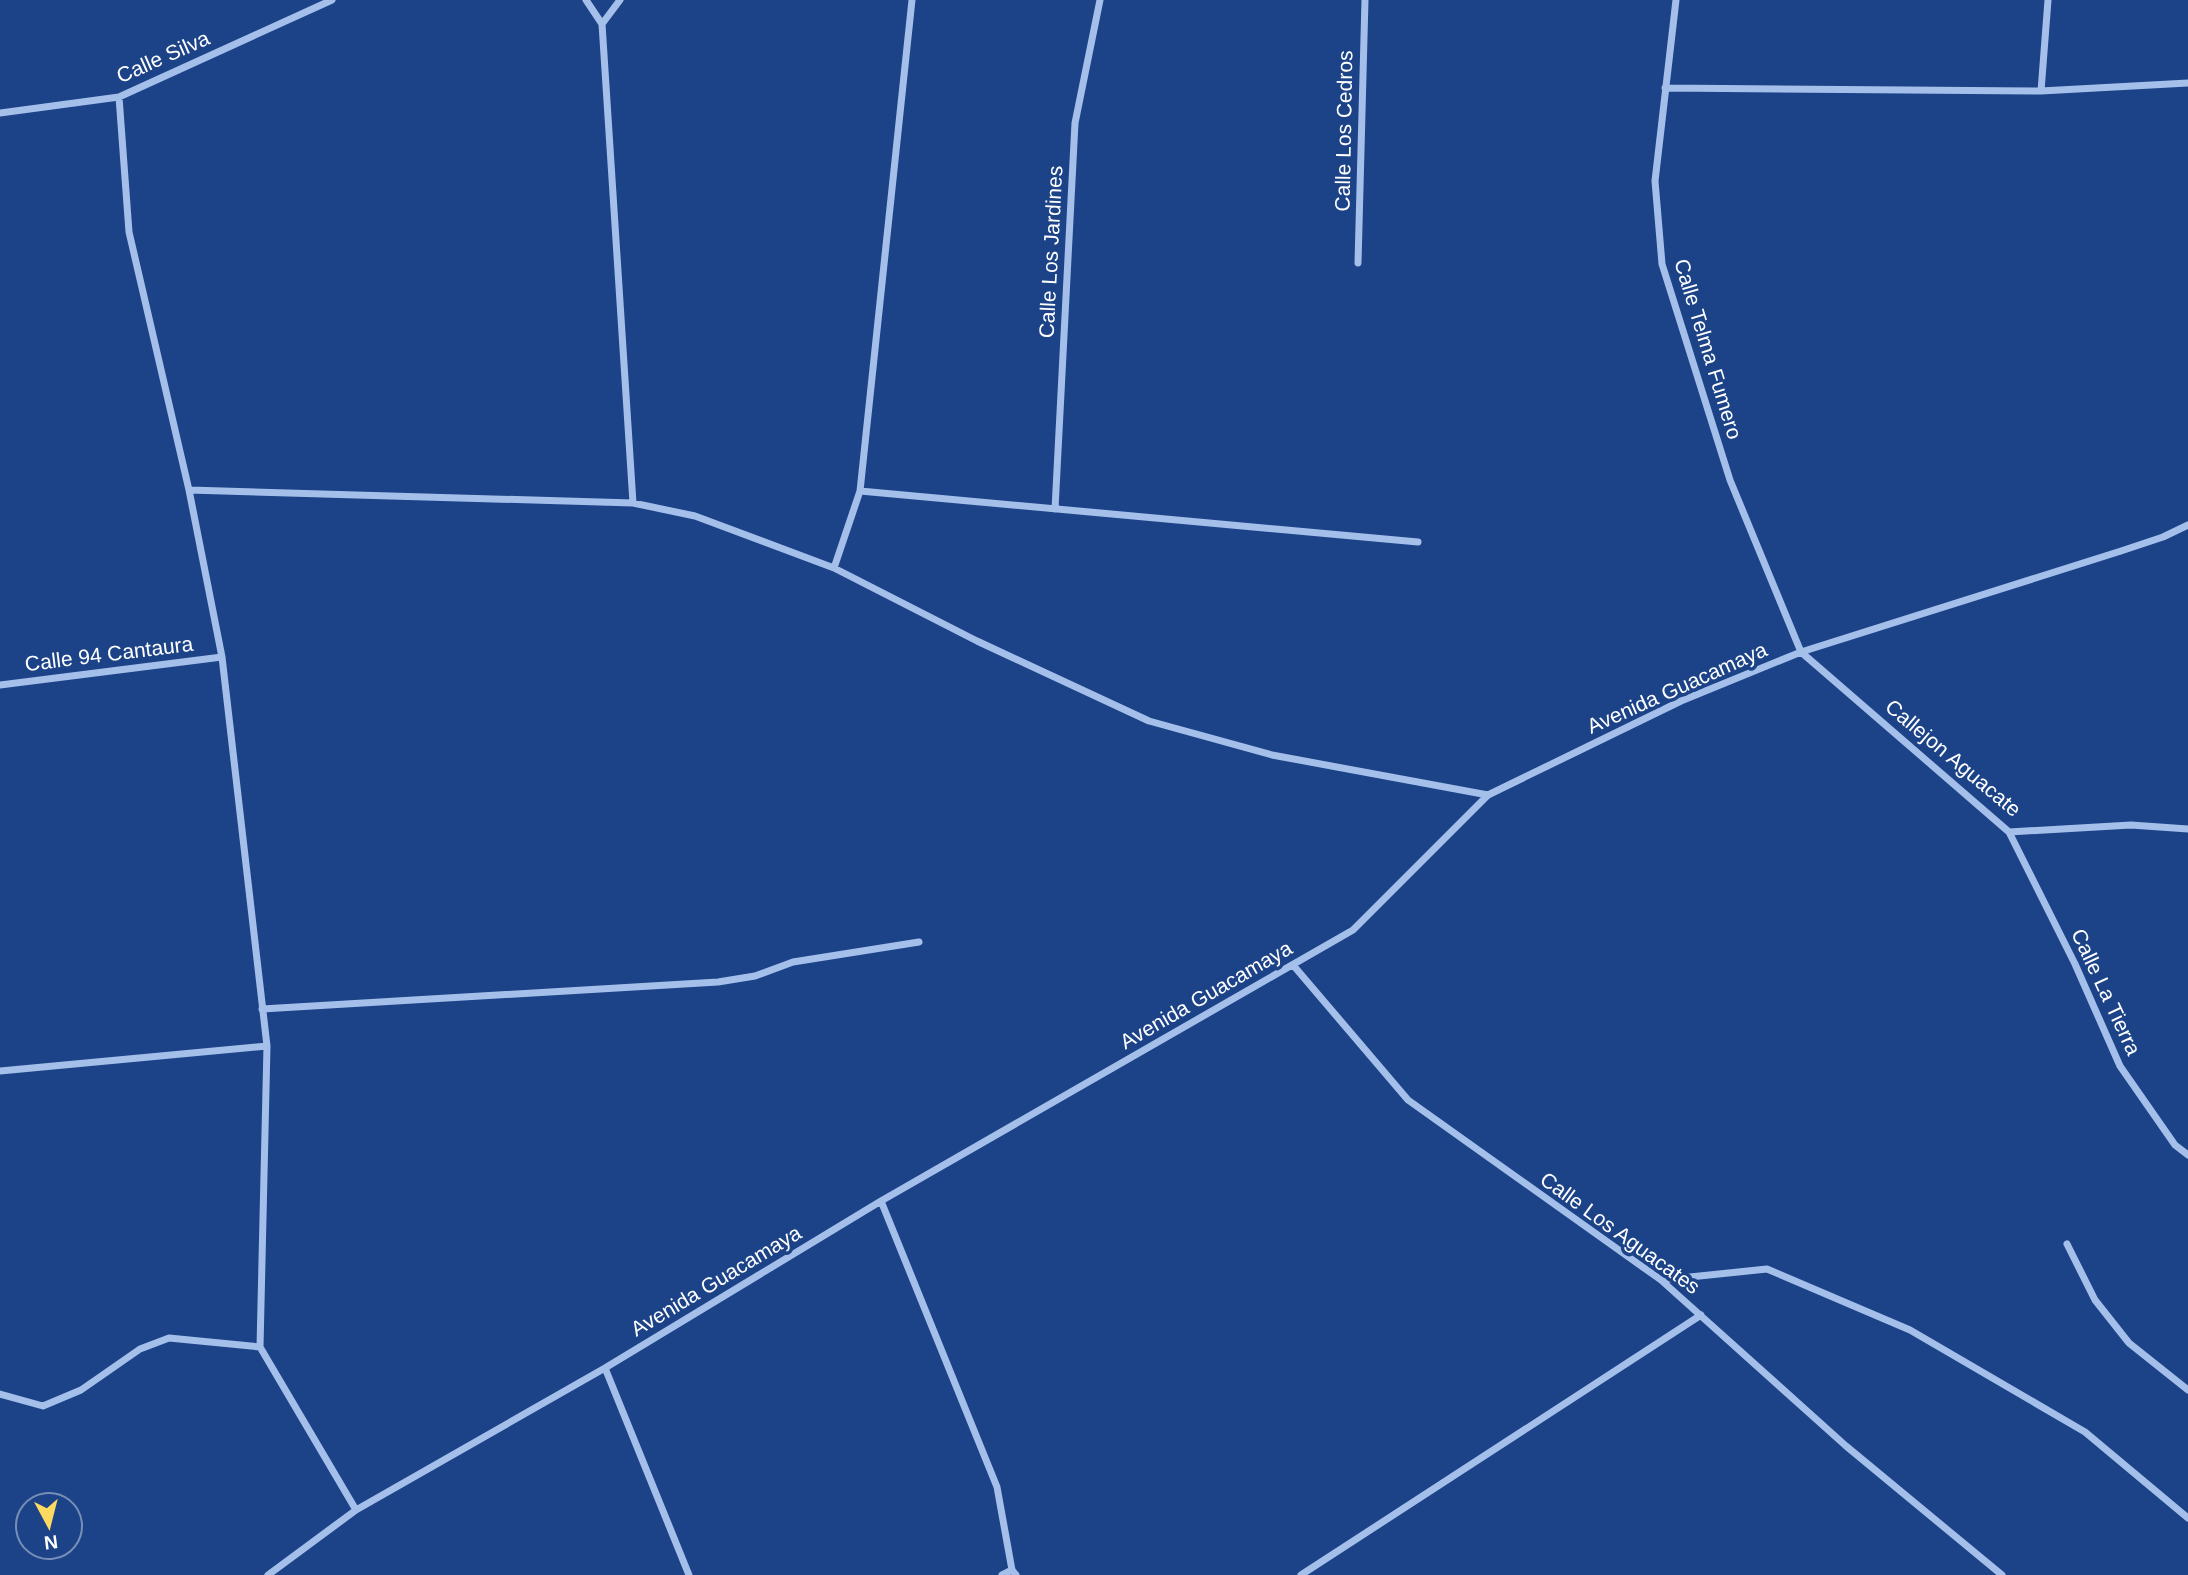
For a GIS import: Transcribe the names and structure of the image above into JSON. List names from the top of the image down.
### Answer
{
  "streets": {
    "street": [
      "Calle Silva",
      "Calle Los Cedros",
      "Calle Los Jardines",
      "Calle Telma Fumero",
      "Calle 94 Cantaura",
      "Avenida Guacamaya",
      "Callejon Aguacate",
      "Calle La Tierra",
      "Calle Los Aguacates"
    ]
  },
  "crossings": [
    ["Calle Telma Fumero", "Avenida Guacamaya"],
    ["Calle Telma Fumero", "Callejon Aguacate"],
    ["Avenida Guacamaya", "Callejon Aguacate"],
    ["Avenida Guacamaya", "Calle Los Aguacates"],
    ["Callejon Aguacate", "Calle La Tierra"]
  ],
  "north": "bottom"
}
